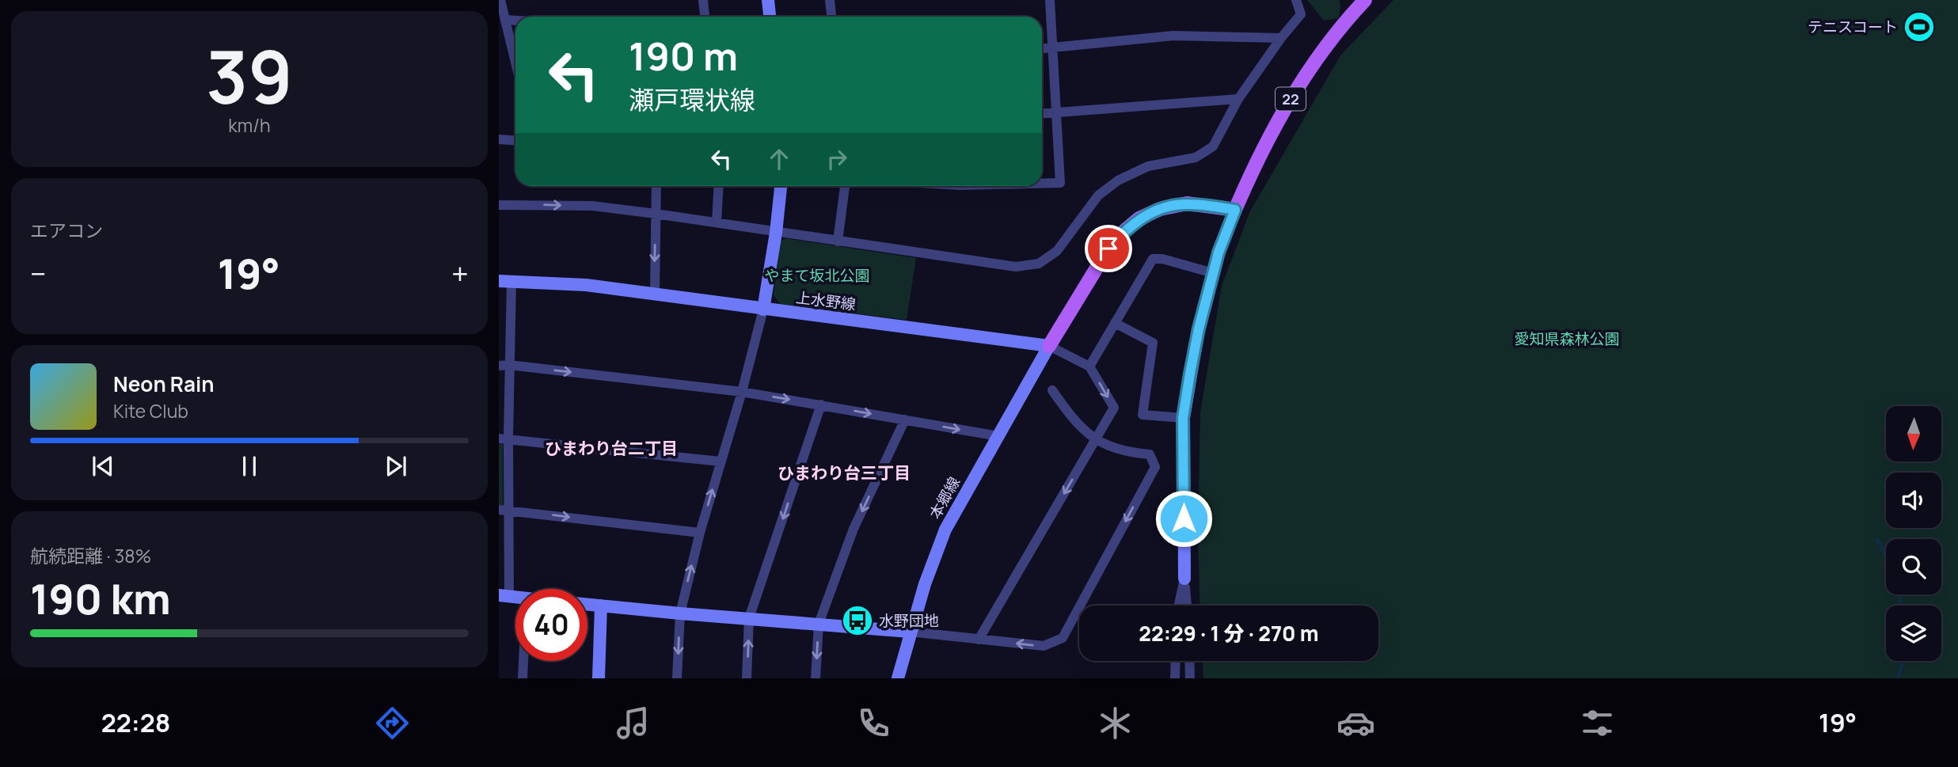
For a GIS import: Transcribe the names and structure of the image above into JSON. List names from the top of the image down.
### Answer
{
  "streets": {
    "main road": ["22"],
    "street": ["上水野線", "本郷線"]
  },
  "crossings": [
    ["上水野線", "本郷線"]
  ],
  "districts": ["ひまわり台二丁目", "ひまわり台三丁目"],
  "parks": ["やまて坂北公園", "愛知県森林公園"],
  "places": {
    "sports": ["テニスコート"],
    "bus stop": ["水野団地"]
  },
  "north": "bottom",
  "page": {
    "tile": [
      ["39", "km/h"],
      "エアコン",
      ["航続距離 · 38%", "190 km"]
    ],
    "turn": ["190 m", "瀬戸環状線"],
    "heat": ["−", "19°", "+"],
    "song": ["Neon Rain", "Kite Club"],
    "limit": "40",
    "trip": "22:29 · 1 分 · 270 m",
    "tabs": ["22:28", "19°"]
  }
}
